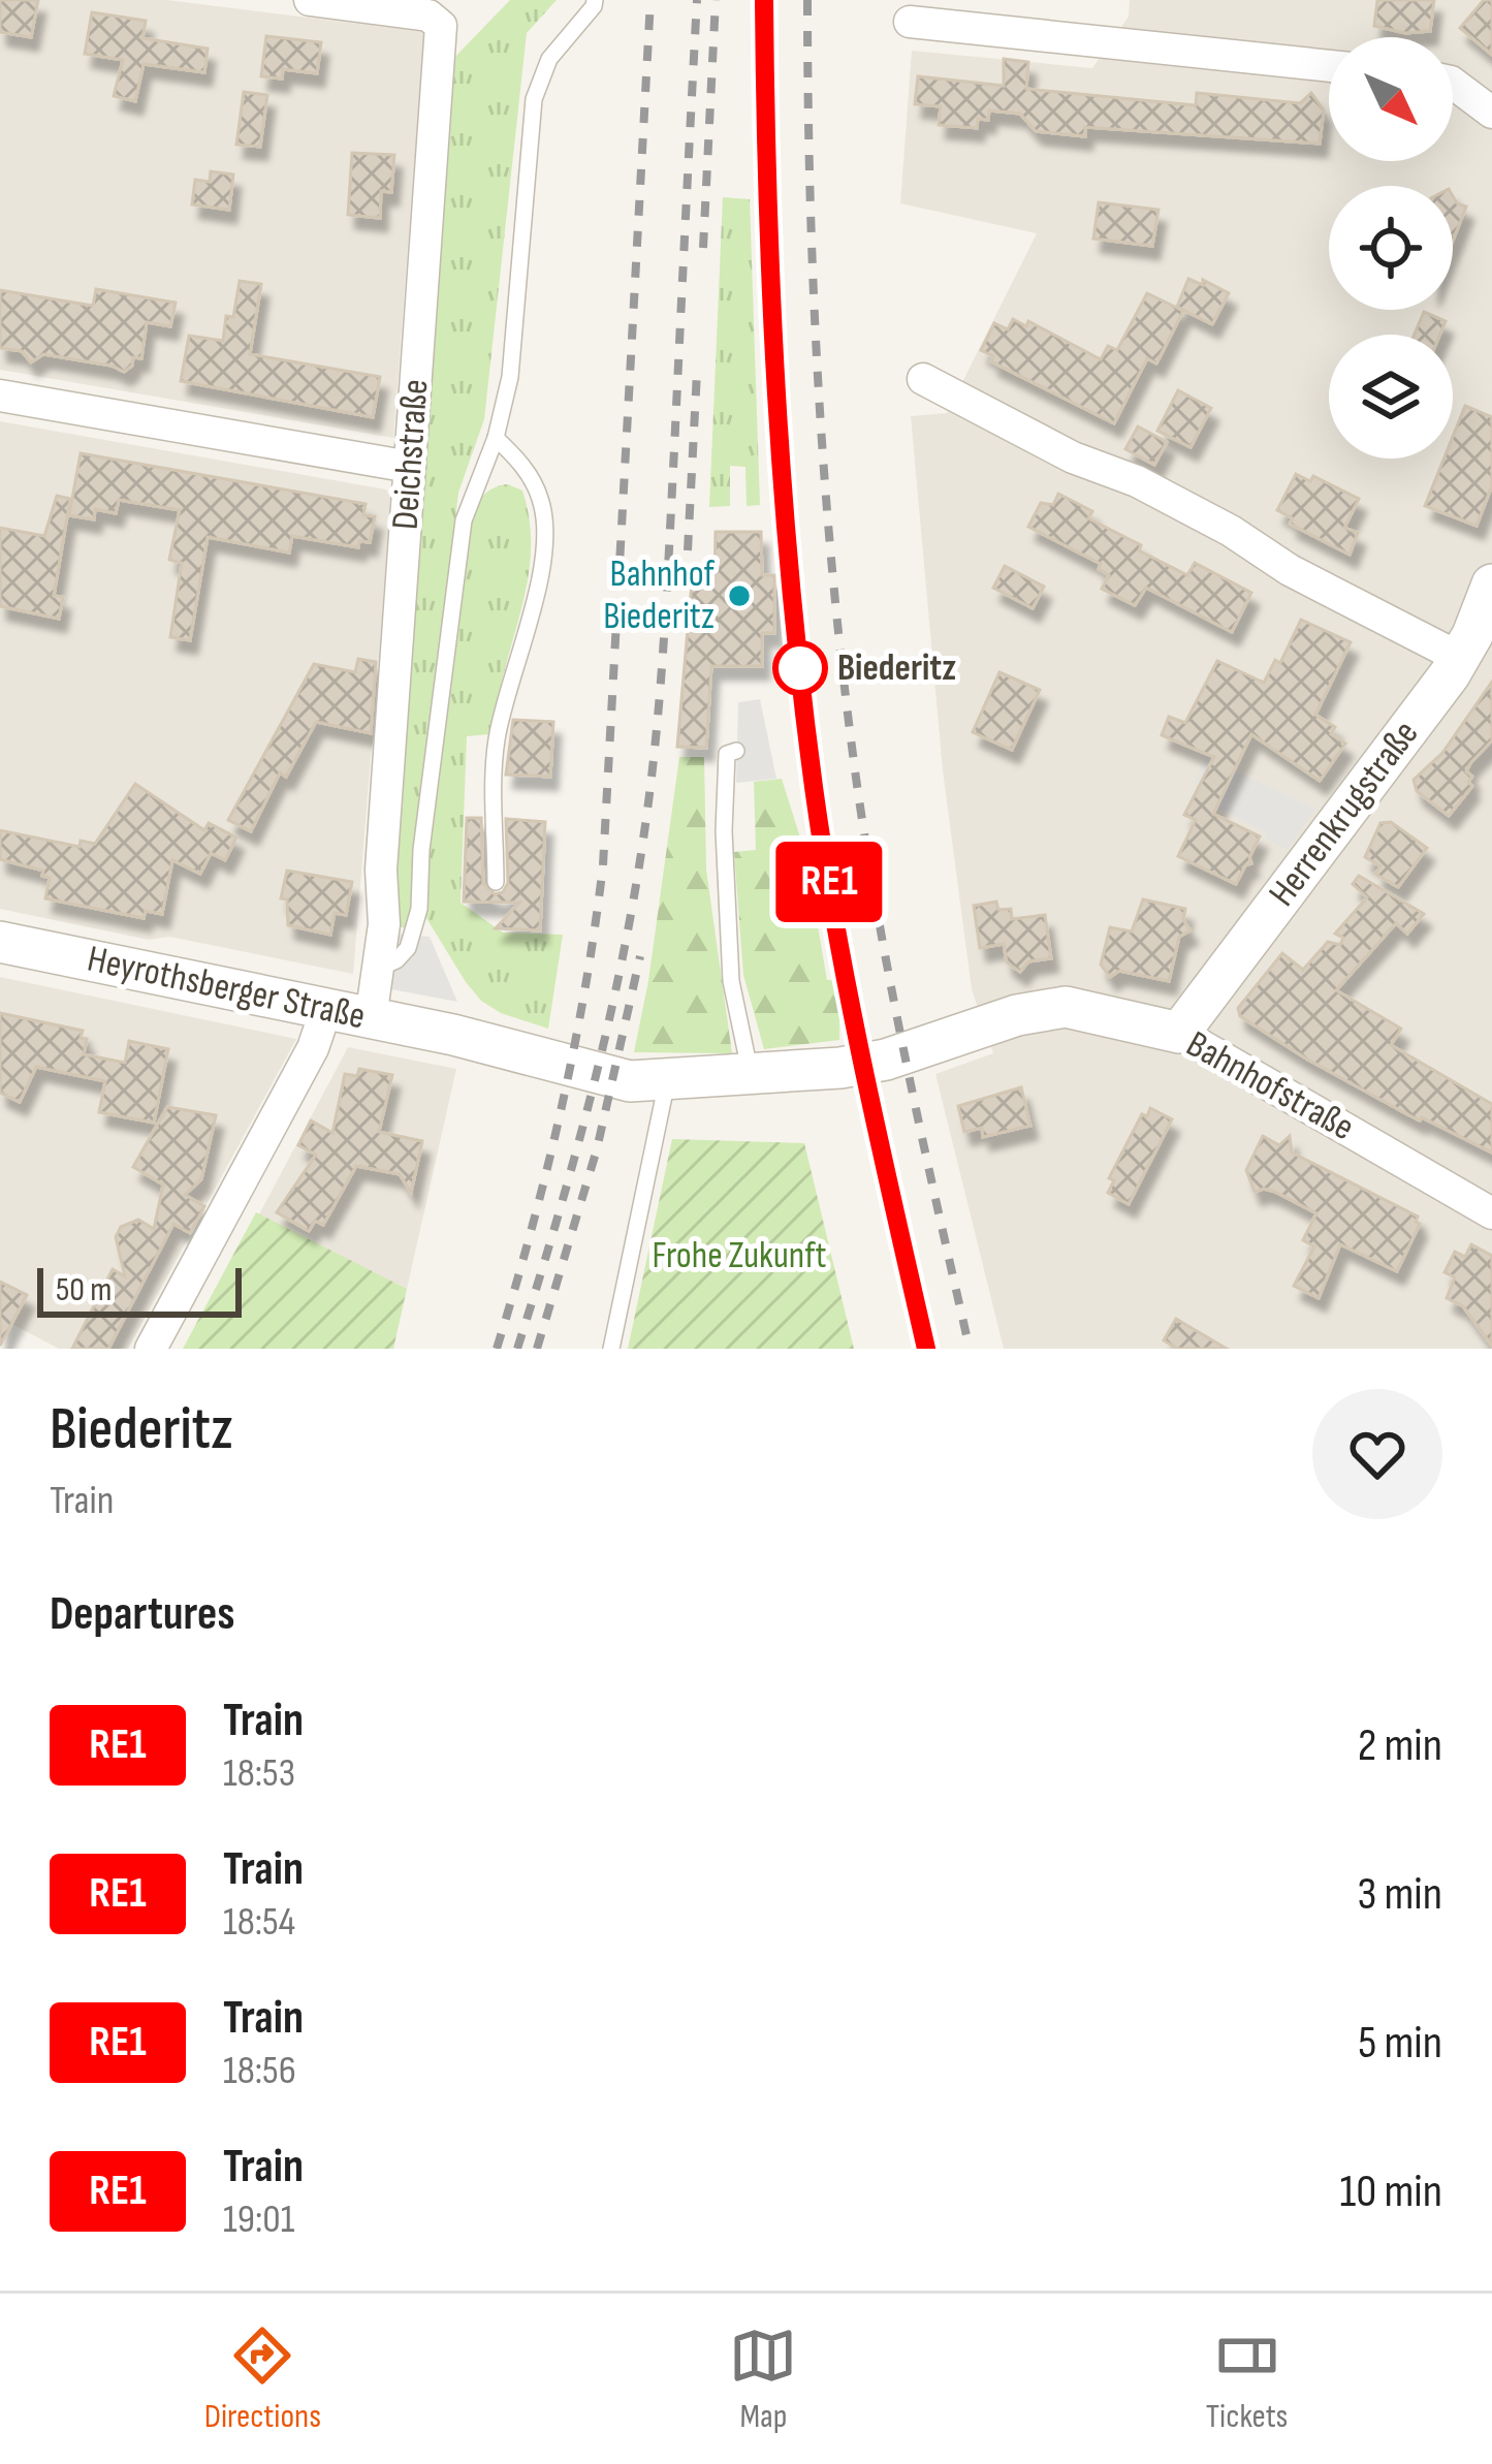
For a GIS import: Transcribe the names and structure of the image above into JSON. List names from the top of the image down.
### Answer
{
  "streets": {
    "street": [
      "Deichstraße",
      "Herrenkrugstraße",
      "Heyrothsberger Straße",
      "Bahnhofstraße"
    ]
  },
  "crossings": [
    ["Deichstraße", "Heyrothsberger Straße"],
    ["Herrenkrugstraße", "Bahnhofstraße"],
    ["Heyrothsberger Straße", "Bahnhofstraße"]
  ],
  "parks": ["Frohe Zukunft"],
  "places": ["Bahnhof Biederitz", "Biederitz"],
  "scale_bar": "50 m",
  "north": "bottom right",
  "page": {
    "on_map": "RE1",
    "scale": "50 m",
    "heading": [
      ["Biederitz", "Train"],
      "Departures"
    ],
    "list": [
      {
        "mark": "RE1",
        "name": "Train",
        "note": "18:53",
        "value": "2 min"
      },
      {
        "mark": "RE1",
        "name": "Train",
        "note": "18:54",
        "value": "3 min"
      },
      {
        "mark": "RE1",
        "name": "Train",
        "note": "18:56",
        "value": "5 min"
      },
      {
        "mark": "RE1",
        "name": "Train",
        "note": "19:01",
        "value": "10 min"
      }
    ],
    "tabs": ["Directions", "Map", "Tickets"]
  }
}
